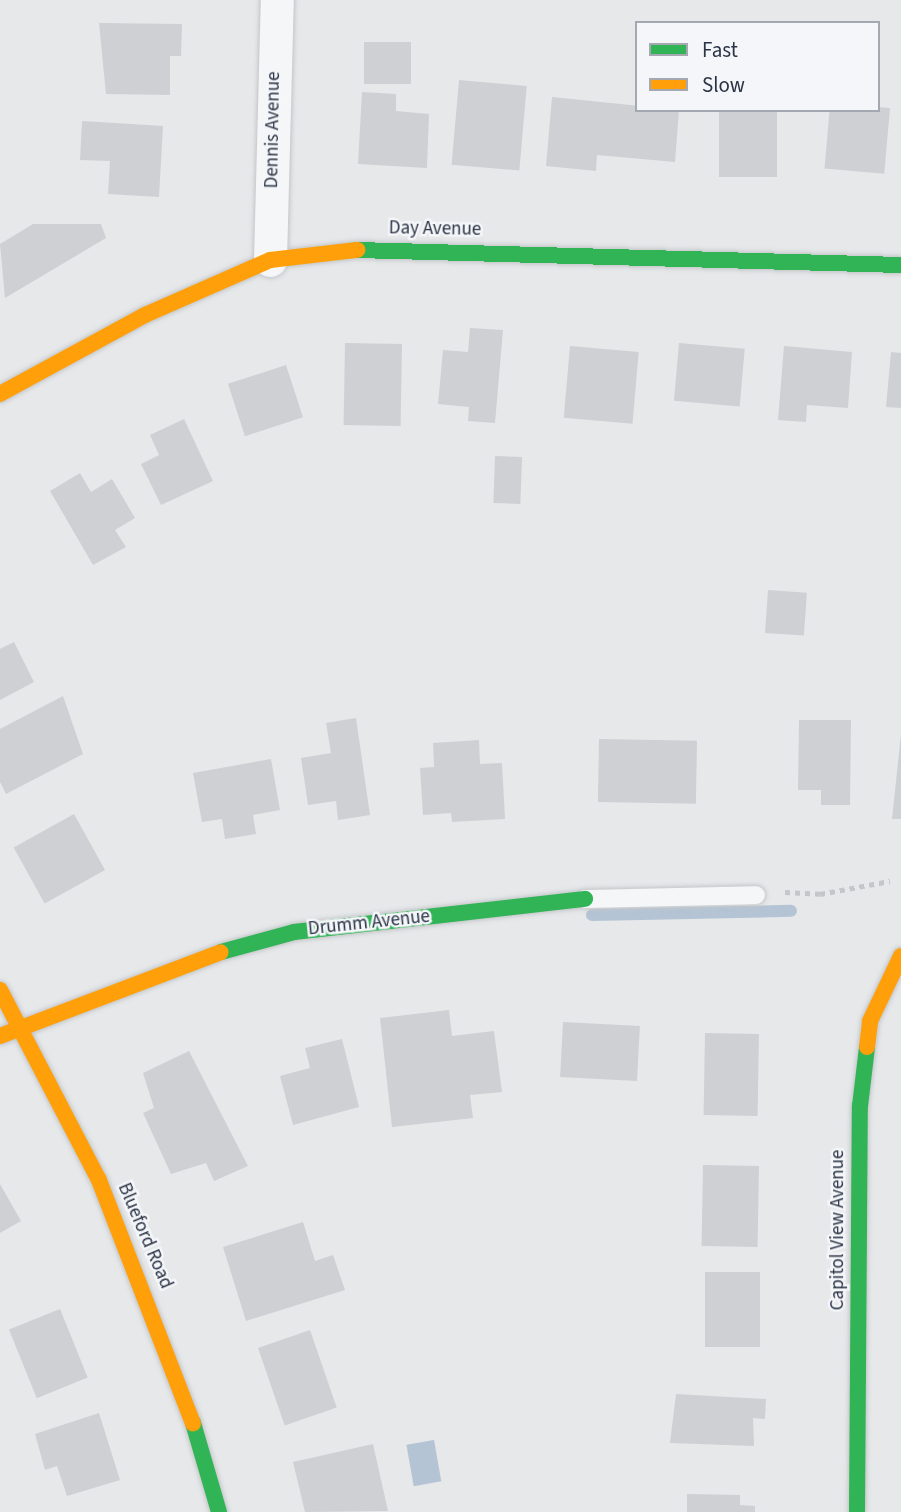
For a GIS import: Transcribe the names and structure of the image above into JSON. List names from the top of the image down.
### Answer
{
  "streets": {
    "street": [
      "Dennis Avenue",
      "Day Avenue",
      "Drumm Avenue",
      "Capitol View Avenue",
      "Blueford Road"
    ]
  },
  "crossings": [
    ["Dennis Avenue", "Day Avenue"],
    ["Drumm Avenue", "Blueford Road"]
  ],
  "legend": ["Fast", "Slow"]
}
